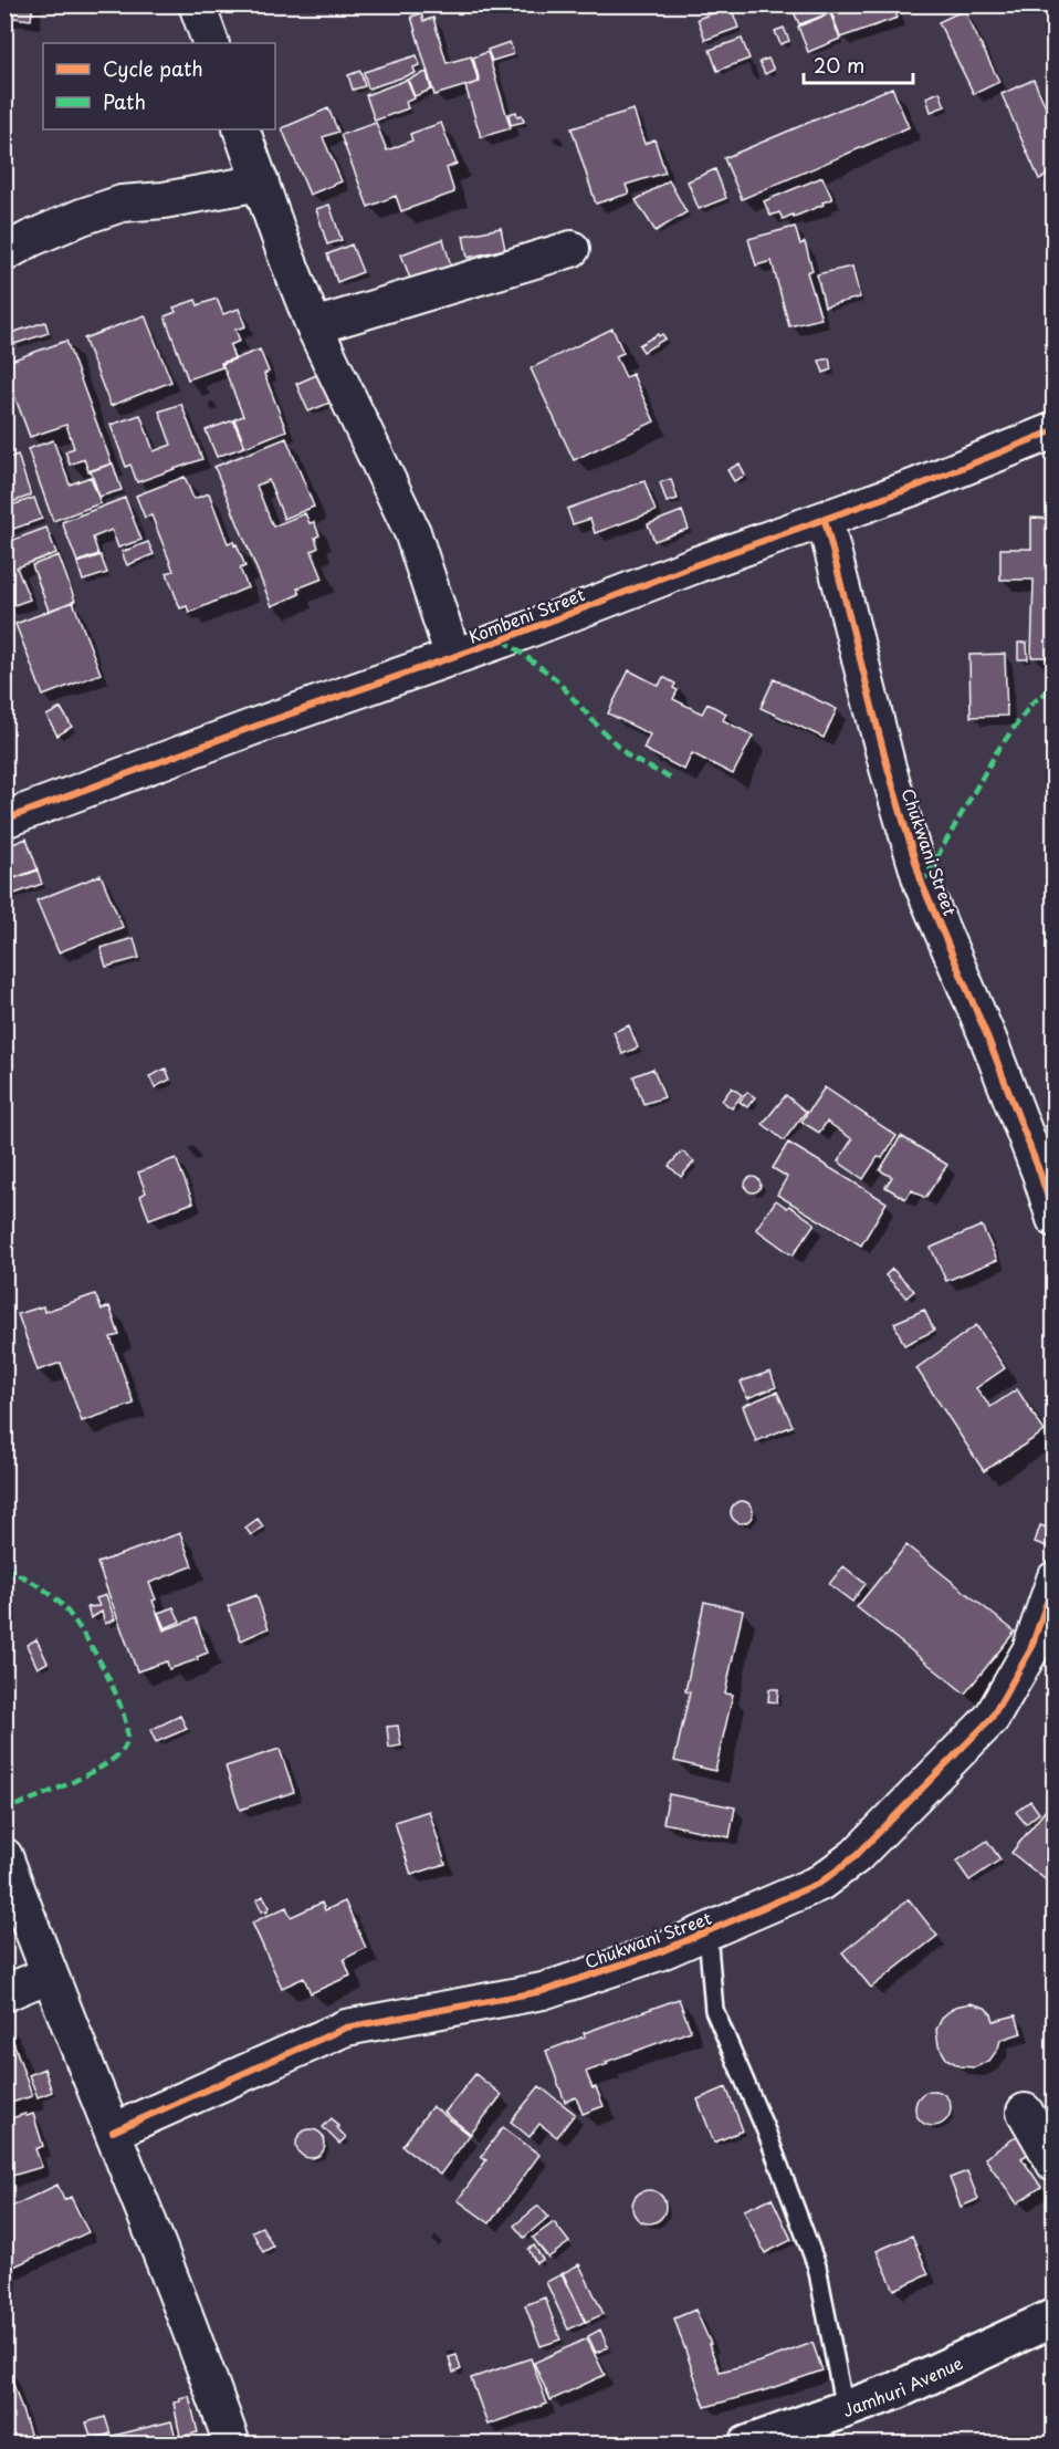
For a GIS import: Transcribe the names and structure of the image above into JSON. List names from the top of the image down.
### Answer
{
  "streets": {
    "street": ["Kombeni Street", "Chukwani Street", "Jamhuri Avenue"]
  },
  "crossings": [
    ["Kombeni Street", "Chukwani Street"]
  ],
  "legend": ["Cycle path", "Path"],
  "scale_bar": "20 m"
}
